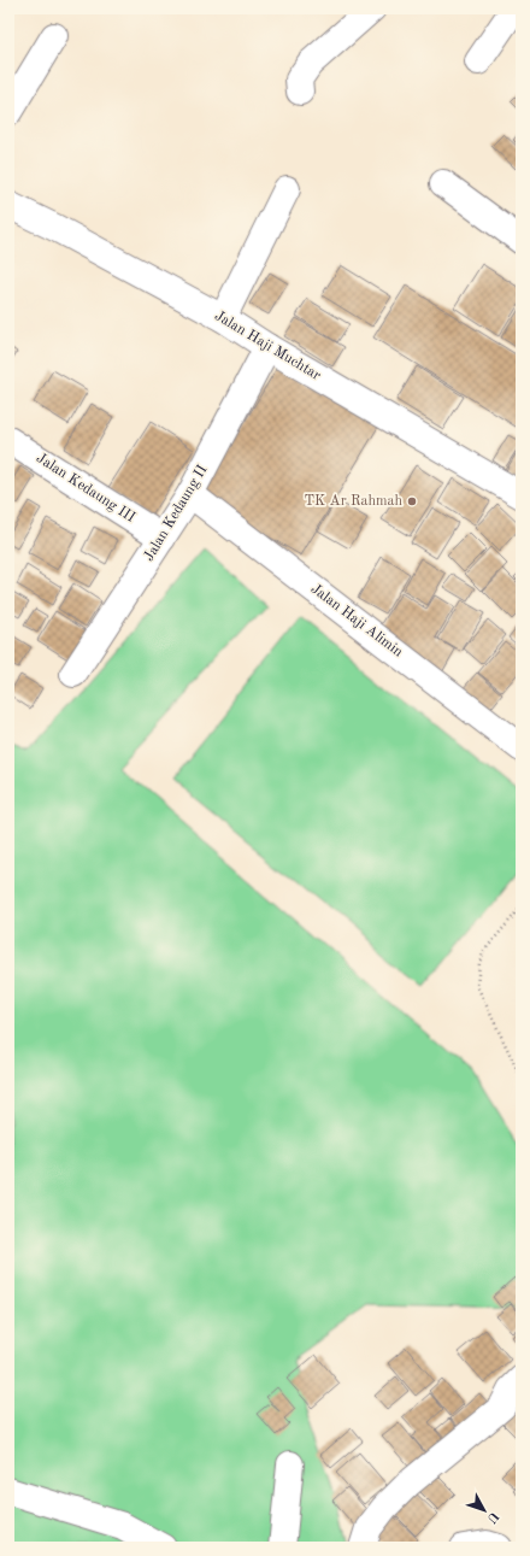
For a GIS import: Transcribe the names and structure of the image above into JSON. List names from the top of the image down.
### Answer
{
  "streets": {
    "street": [
      "Jalan Haji Muchtar",
      "Jalan Kedaung III",
      "Jalan Kedaung II",
      "Jalan Haji Alimin"
    ]
  },
  "crossings": [
    ["Jalan Haji Muchtar", "Jalan Kedaung II"],
    ["Jalan Kedaung III", "Jalan Kedaung II"],
    ["Jalan Kedaung II", "Jalan Haji Alimin"]
  ],
  "places": ["TK Ar Rahmah"],
  "north": "bottom right"
}
